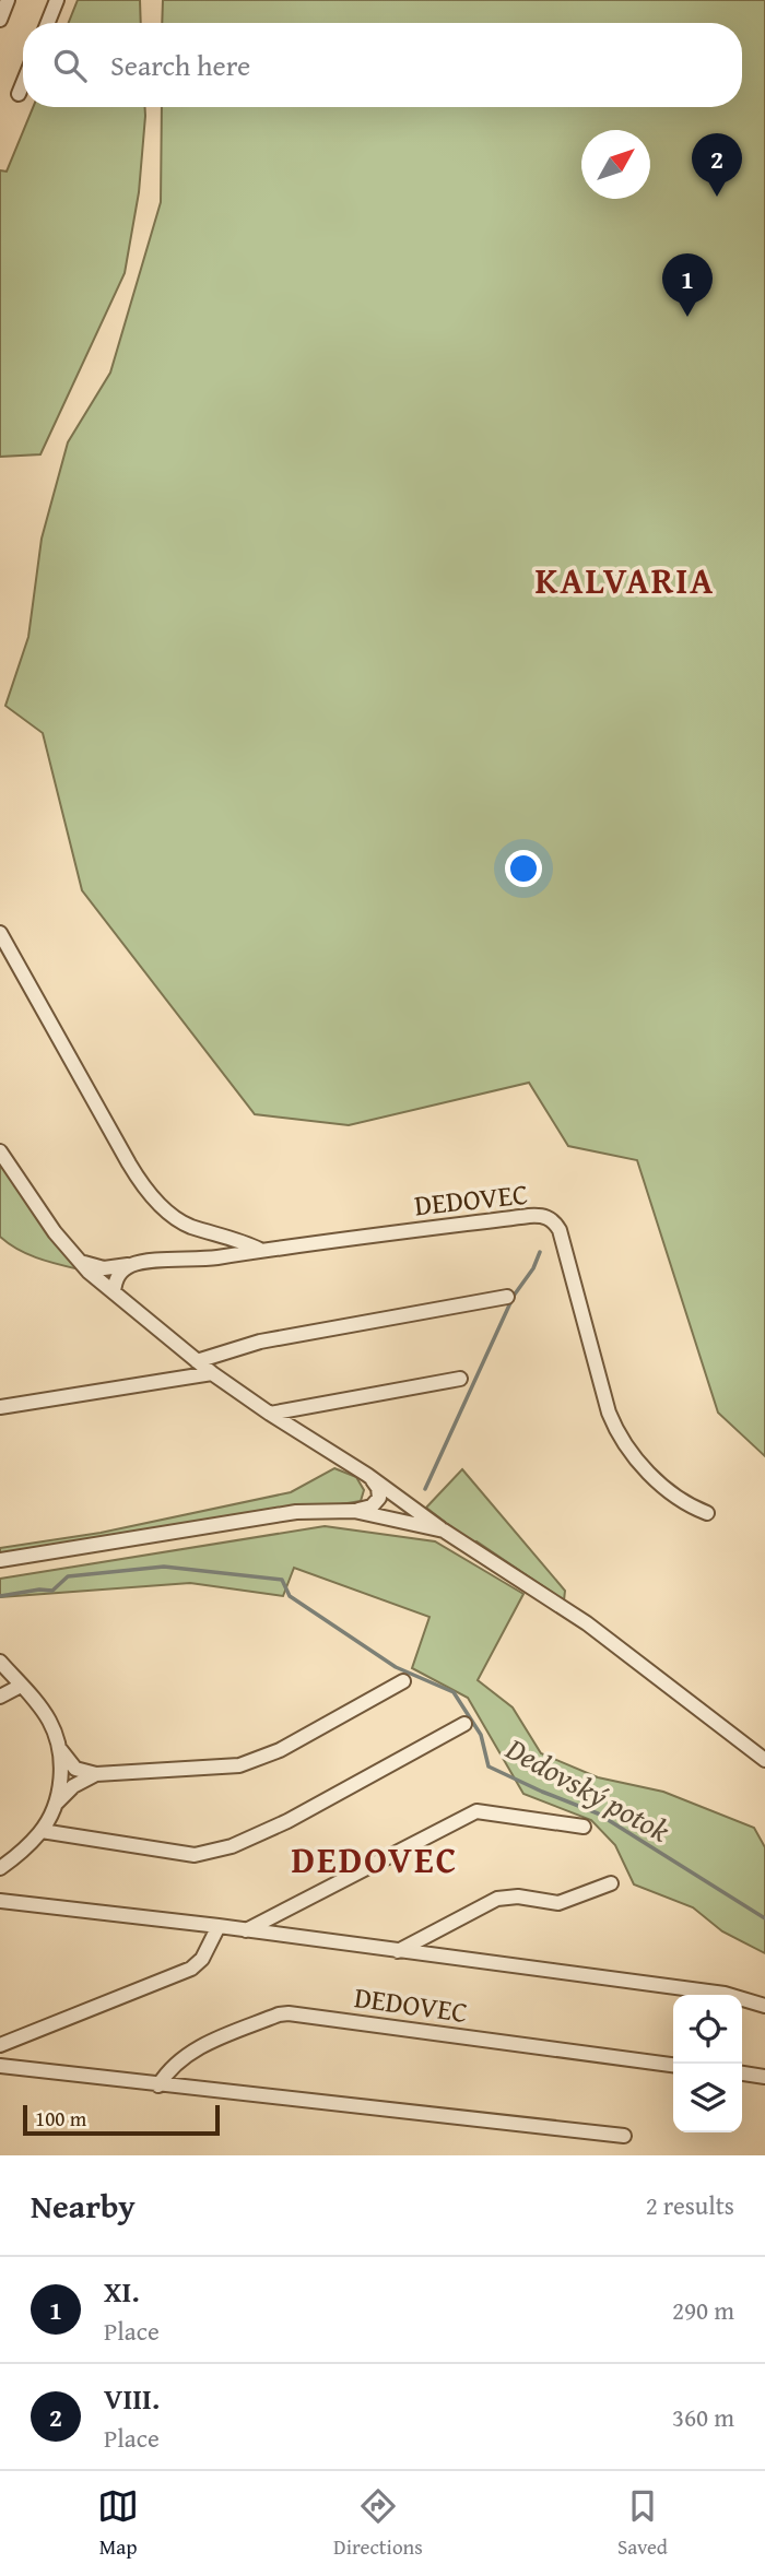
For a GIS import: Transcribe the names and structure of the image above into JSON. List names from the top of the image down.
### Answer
{
  "streets": {
    "street": ["DEDOVEC"]
  },
  "districts": ["KALVARIA", "DEDOVEC"],
  "water": ["Dedovský potok"],
  "scale_bar": "100 m",
  "north": "top right",
  "page": {
    "search": "Search here",
    "pins": ["2", "1"],
    "scale": "100 m",
    "heading": ["Nearby", "2 results"],
    "list": [
      {
        "mark": "1",
        "name": "XI.",
        "note": "Place",
        "value": "290 m"
      },
      {
        "mark": "2",
        "name": "VIII.",
        "note": "Place",
        "value": "360 m"
      }
    ],
    "nav": ["Map", "Directions", "Saved"]
  }
}
